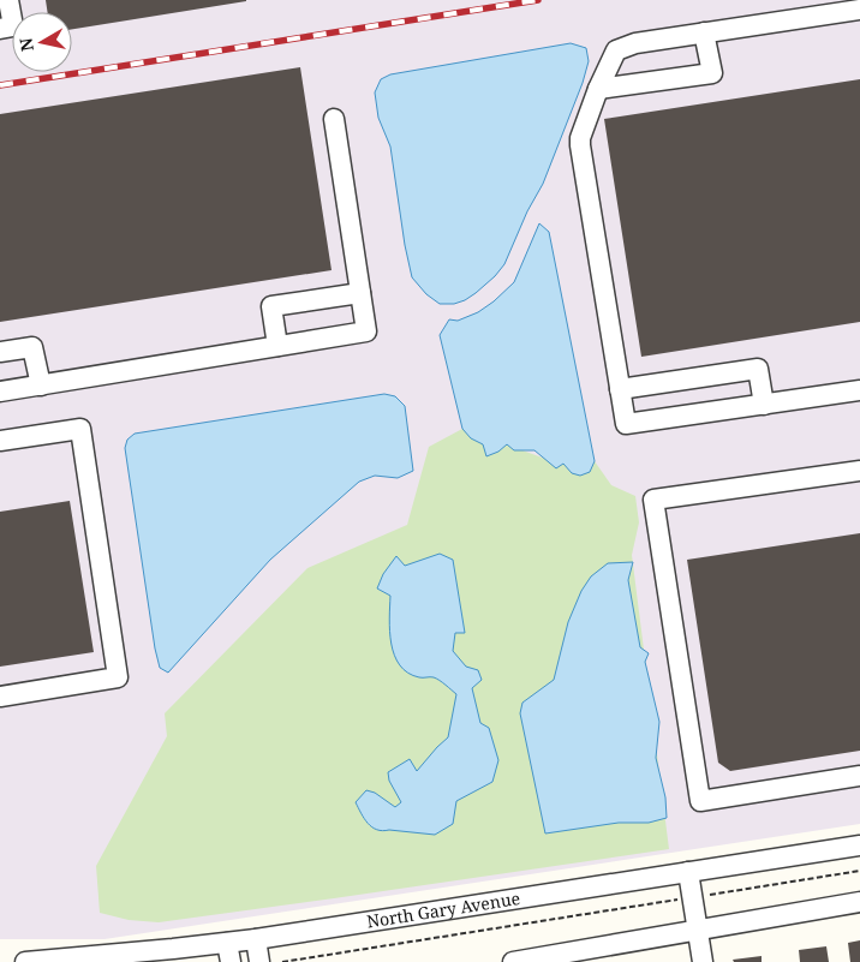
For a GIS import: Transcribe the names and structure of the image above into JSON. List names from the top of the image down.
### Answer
{
  "streets": {
    "street": ["North Gary Avenue"]
  },
  "north": "left"
}
